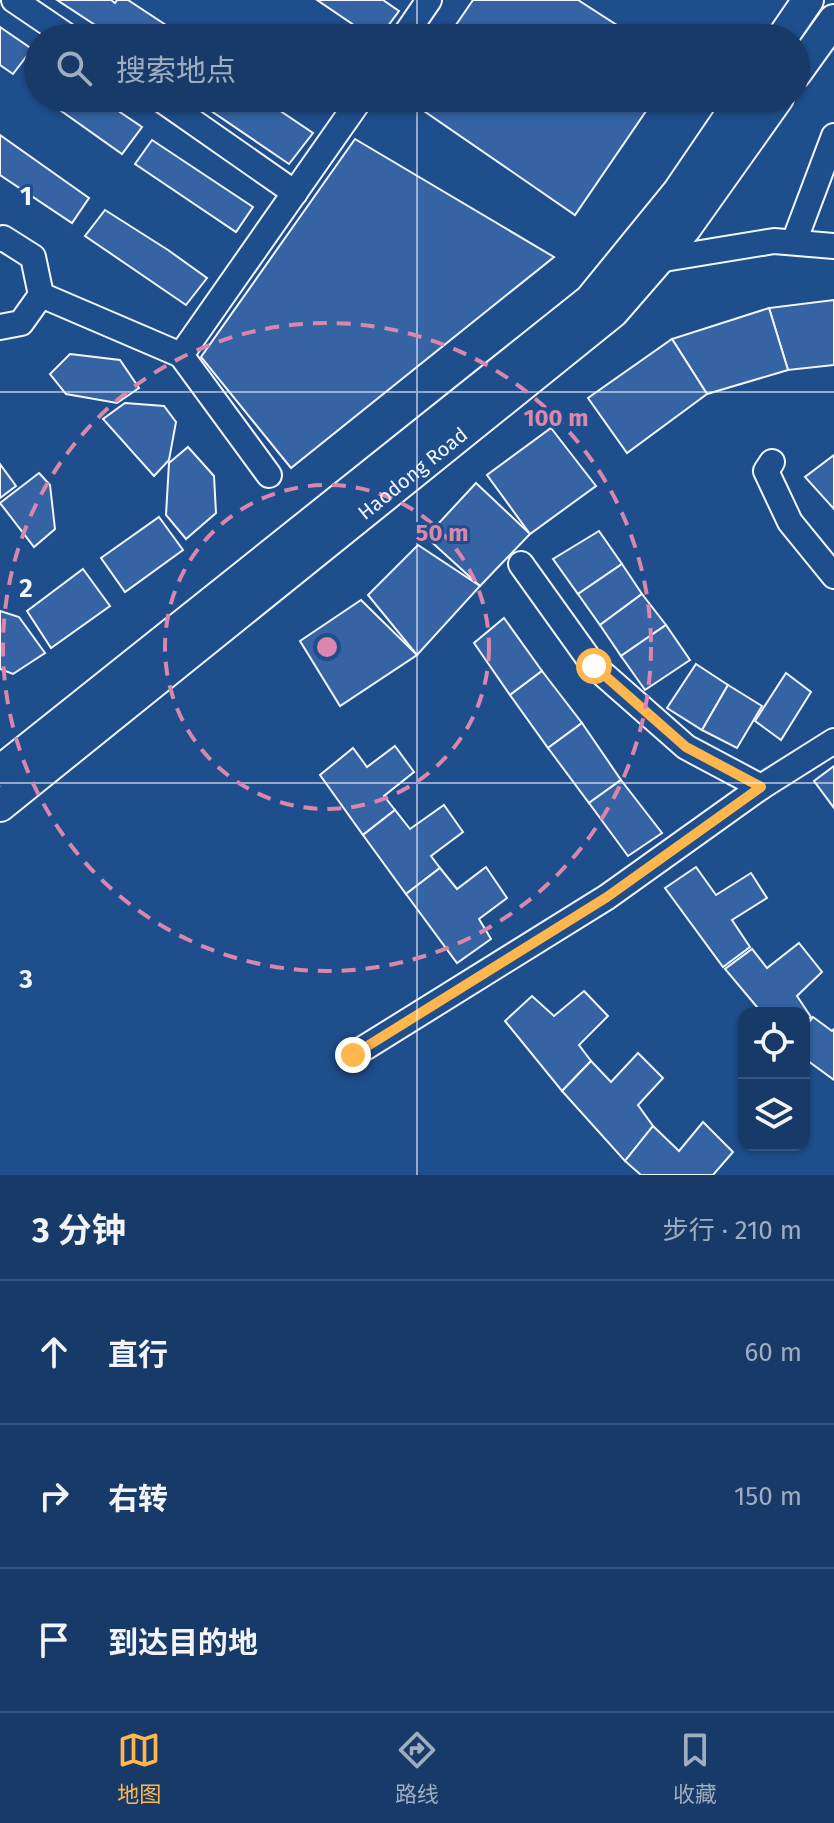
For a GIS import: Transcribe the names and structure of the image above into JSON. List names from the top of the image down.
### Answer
{
  "streets": {
    "main road": ["Haodong Road"]
  },
  "page": {
    "search": "搜索地点",
    "heading": ["3 分钟", "步行 · 210 m"],
    "list": [
      ["直行", "60 m"],
      ["右转", "150 m"],
      "到达目的地"
    ],
    "nav": ["地图", "路线", "收藏"]
  },
  "grid": {
    "rows": ["1", "2", "3"]
  },
  "rings": ["100 m", "50 m"]
}
